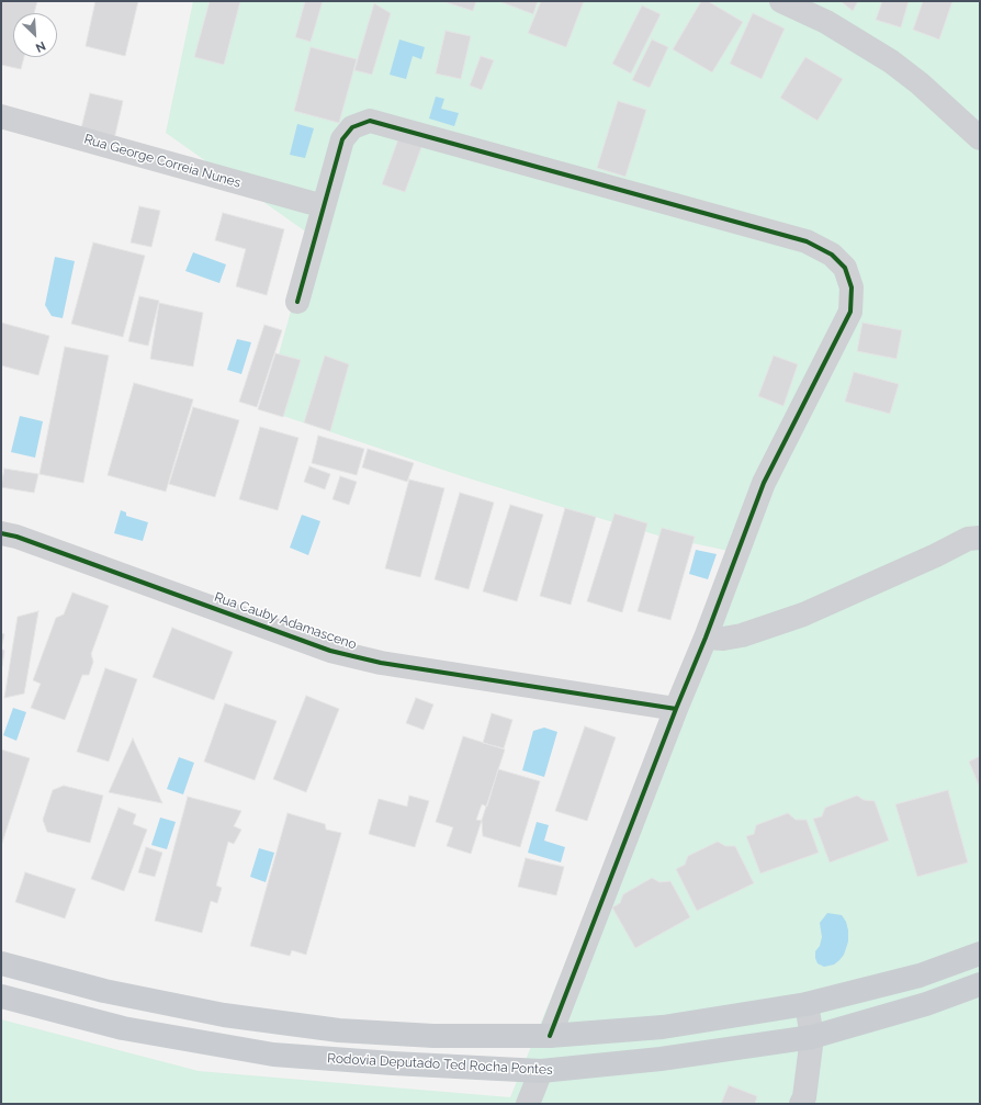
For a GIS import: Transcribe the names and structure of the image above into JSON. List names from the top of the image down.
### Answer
{
  "streets": {
    "main road": ["Rodovia Deputado Ted Rocha Pontes"],
    "street": ["Rua George Correia Nunes", "Rua Cauby Adamasceno"]
  },
  "north": "bottom right"
}
